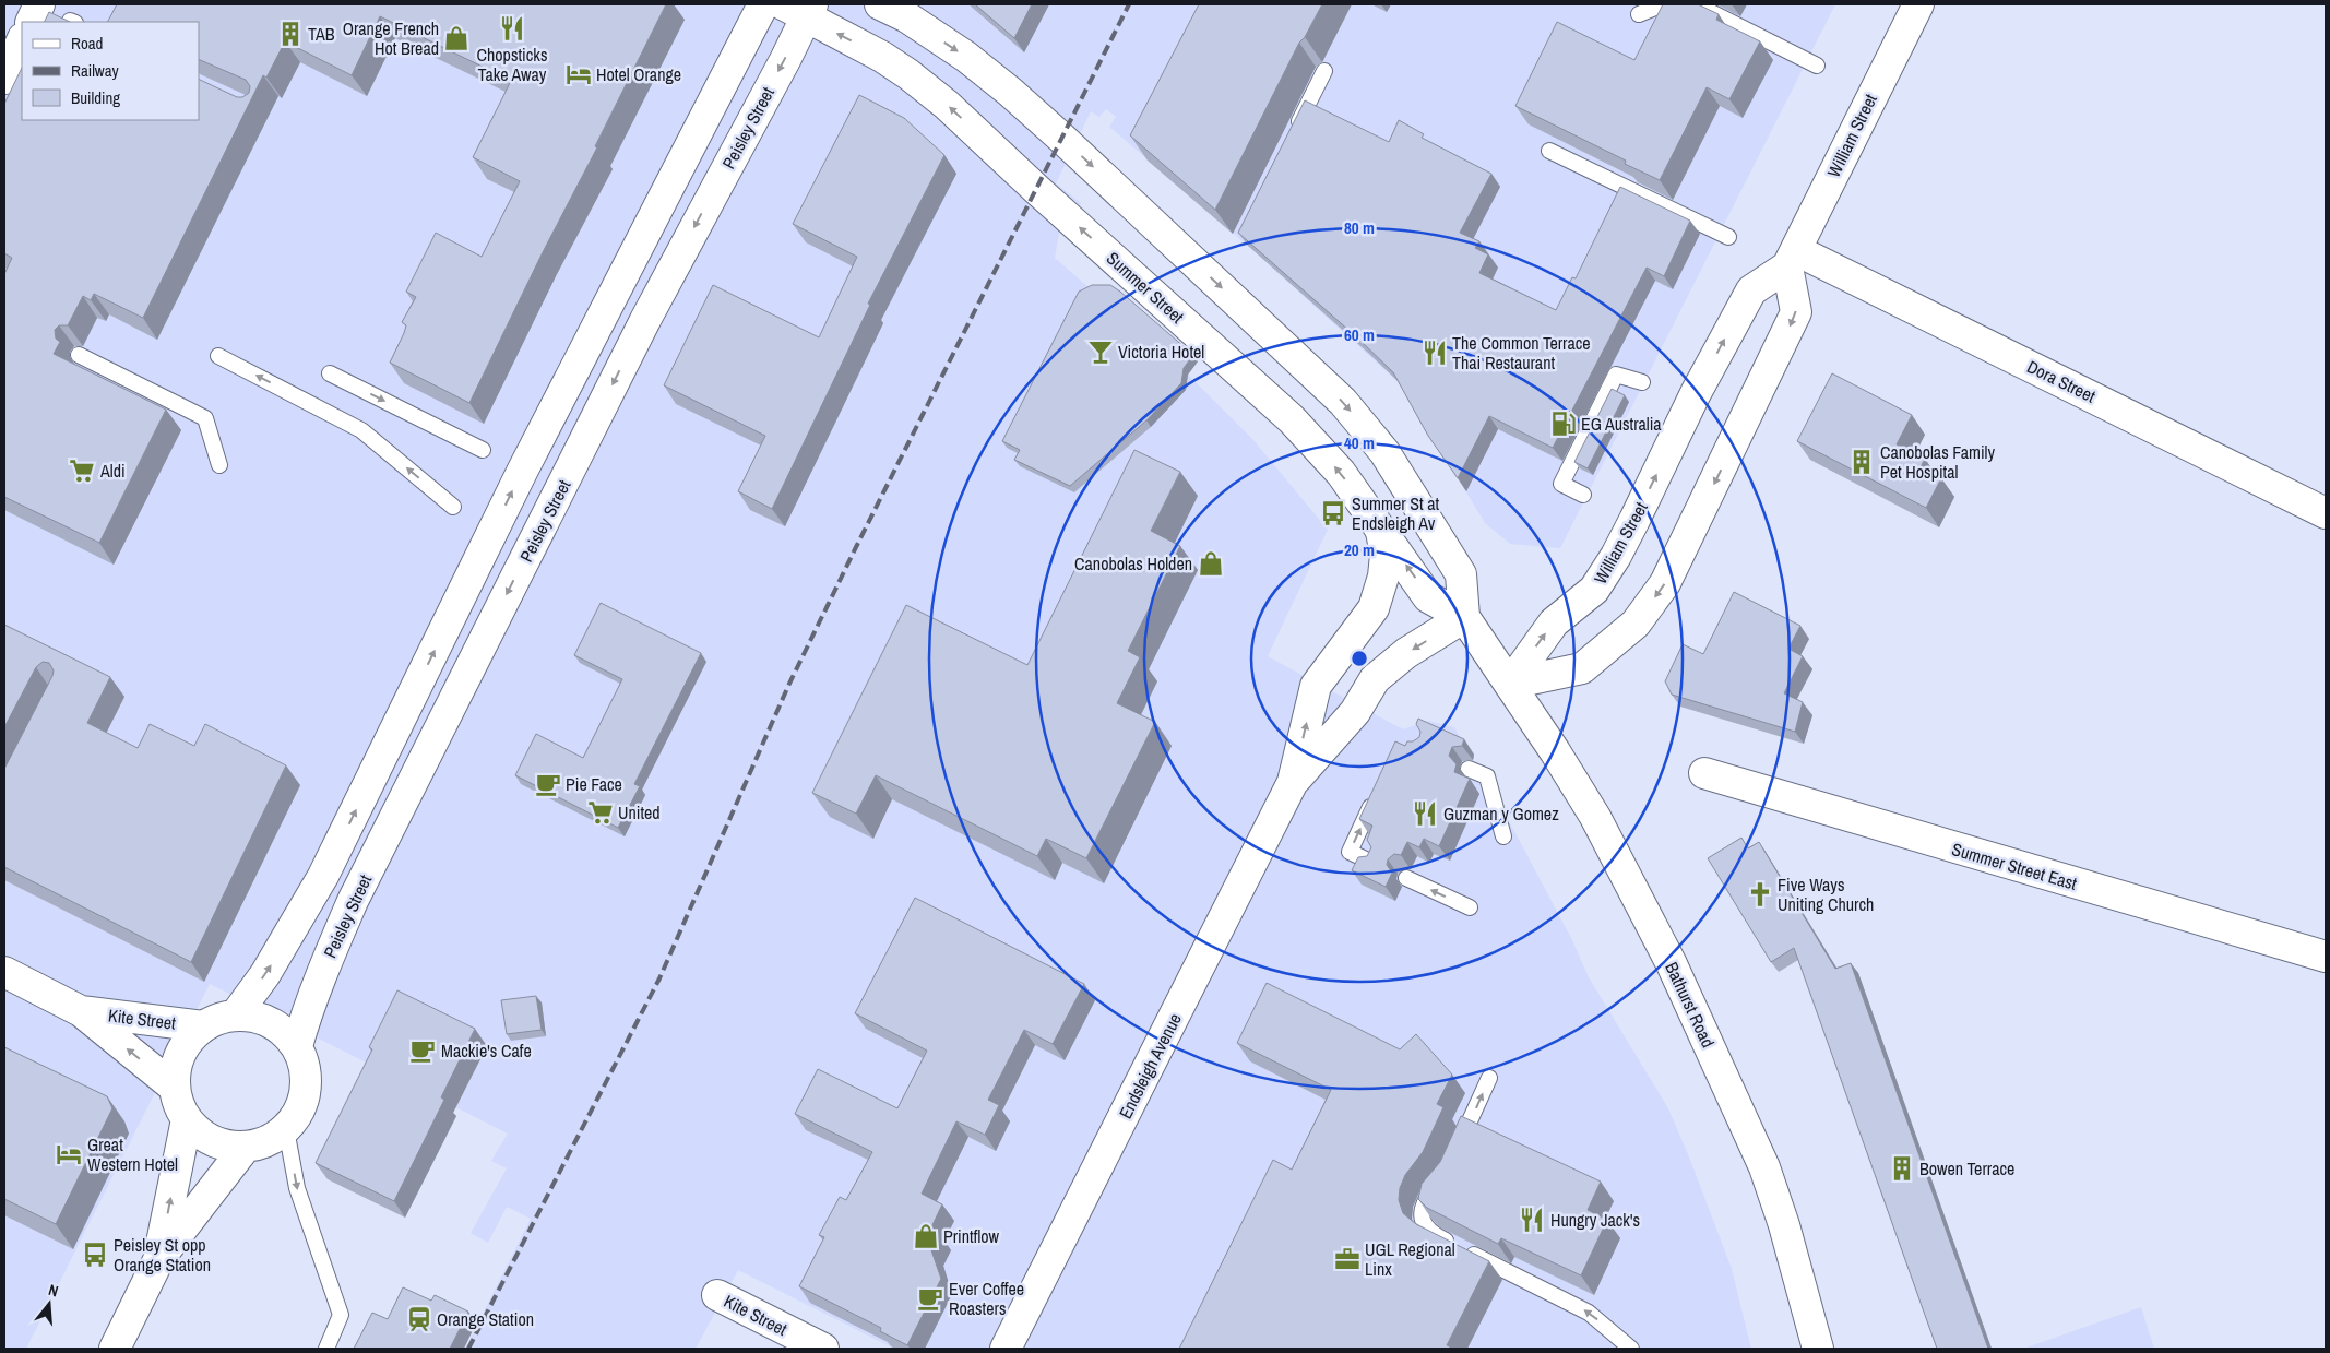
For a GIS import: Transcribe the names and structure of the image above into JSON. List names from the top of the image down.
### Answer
{
  "streets": {
    "main road": [
      "Peisley Street",
      "William Street",
      "Summer Street",
      "Dora Street",
      "Summer Street East",
      "Bathurst Road",
      "Kite Street",
      "Endsleigh Avenue"
    ]
  },
  "crossings": [
    ["Peisley Street", "Summer Street"],
    ["Peisley Street", "Kite Street"],
    ["William Street", "Summer Street"],
    ["William Street", "Dora Street"],
    ["William Street", "Bathurst Road"],
    ["Summer Street", "Bathurst Road"],
    ["Summer Street", "Endsleigh Avenue"]
  ],
  "places": {
    "restaurant": [
      "Chopsticks Take Away",
      "The Common Terrace Thai Restaurant",
      "Guzman y Gomez",
      "Hungry Jack's"
    ],
    "building": ["TAB", "Canobolas Family Pet Hospital", "Bowen Terrace"],
    "shop": ["Orange French Hot Bread", "Canobolas Holden", "Printflow"],
    "hotel": ["Hotel Orange", "Great Western Hotel"],
    "bar": ["Victoria Hotel"],
    "fuel station": ["EG Australia"],
    "supermarket": ["Aldi", "United"],
    "bus stop": ["Summer St at Endsleigh Av", "Peisley St opp Orange Station"],
    "cafe": ["Pie Face", "Mackie's Cafe", "Ever Coffee Roasters"],
    "church": ["Five Ways Uniting Church"],
    "office": ["UGL Regional Linx"],
    "station": ["Orange Station"]
  },
  "legend": ["Road", "Railway", "Building"],
  "north": "top",
  "rings": [
    "80 m",
    "60 m",
    "40 m",
    "20 m"
  ]
}
